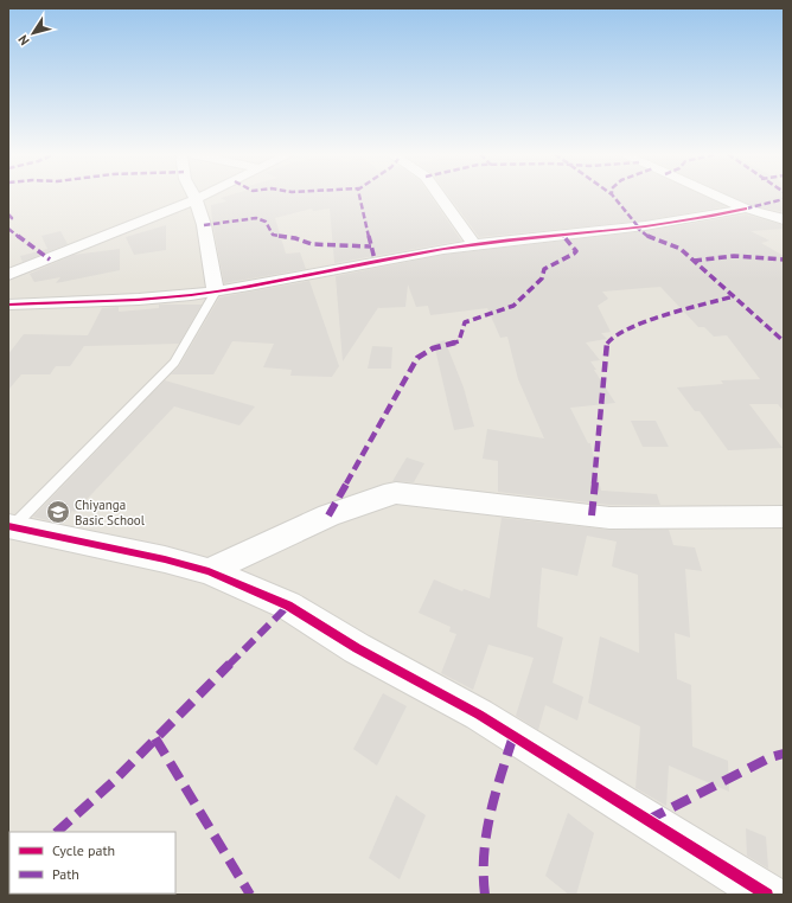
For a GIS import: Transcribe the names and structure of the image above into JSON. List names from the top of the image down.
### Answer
{
  "places": {
    "school or university": ["Chiyanga Basic School"]
  },
  "legend": ["Cycle path", "Path"],
  "north": "bottom left"
}
